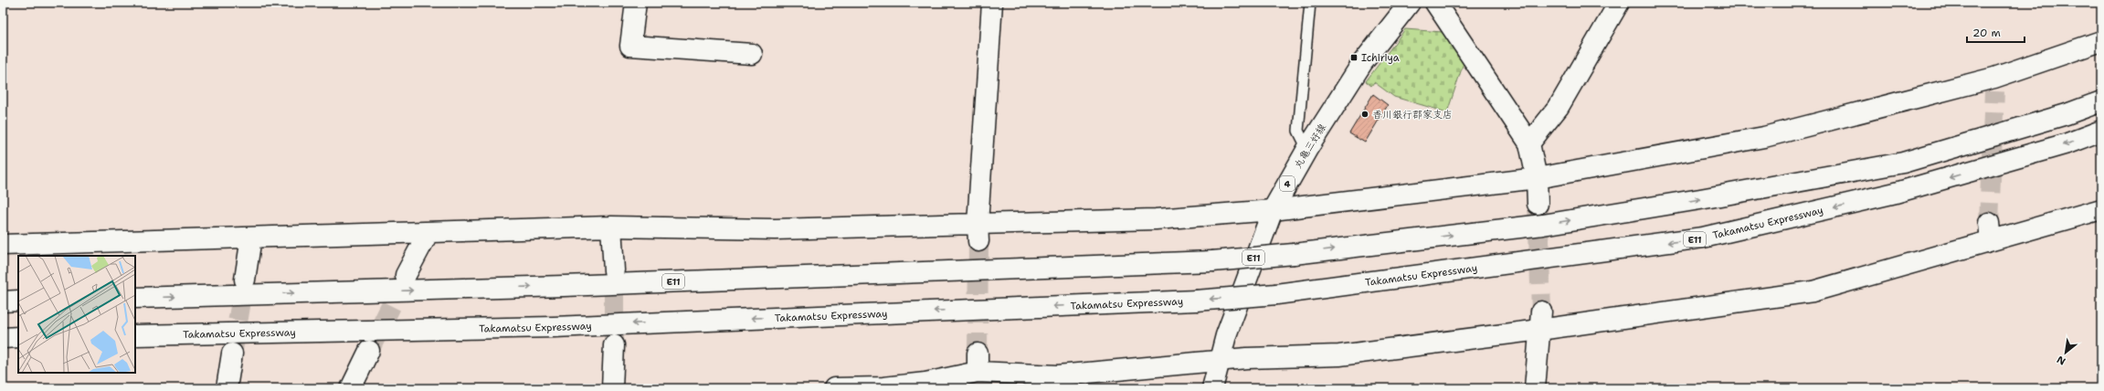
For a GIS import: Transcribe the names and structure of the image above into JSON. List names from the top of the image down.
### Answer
{
  "streets": {
    "main road": [
      "丸亀三好線",
      "4",
      "Takamatsu Expressway",
      "E11"
    ]
  },
  "places": {
    "transit": ["Ichiriya"],
    "other": ["香川銀行郡家支店"]
  },
  "scale_bar": "20 m",
  "north": "bottom left"
}
